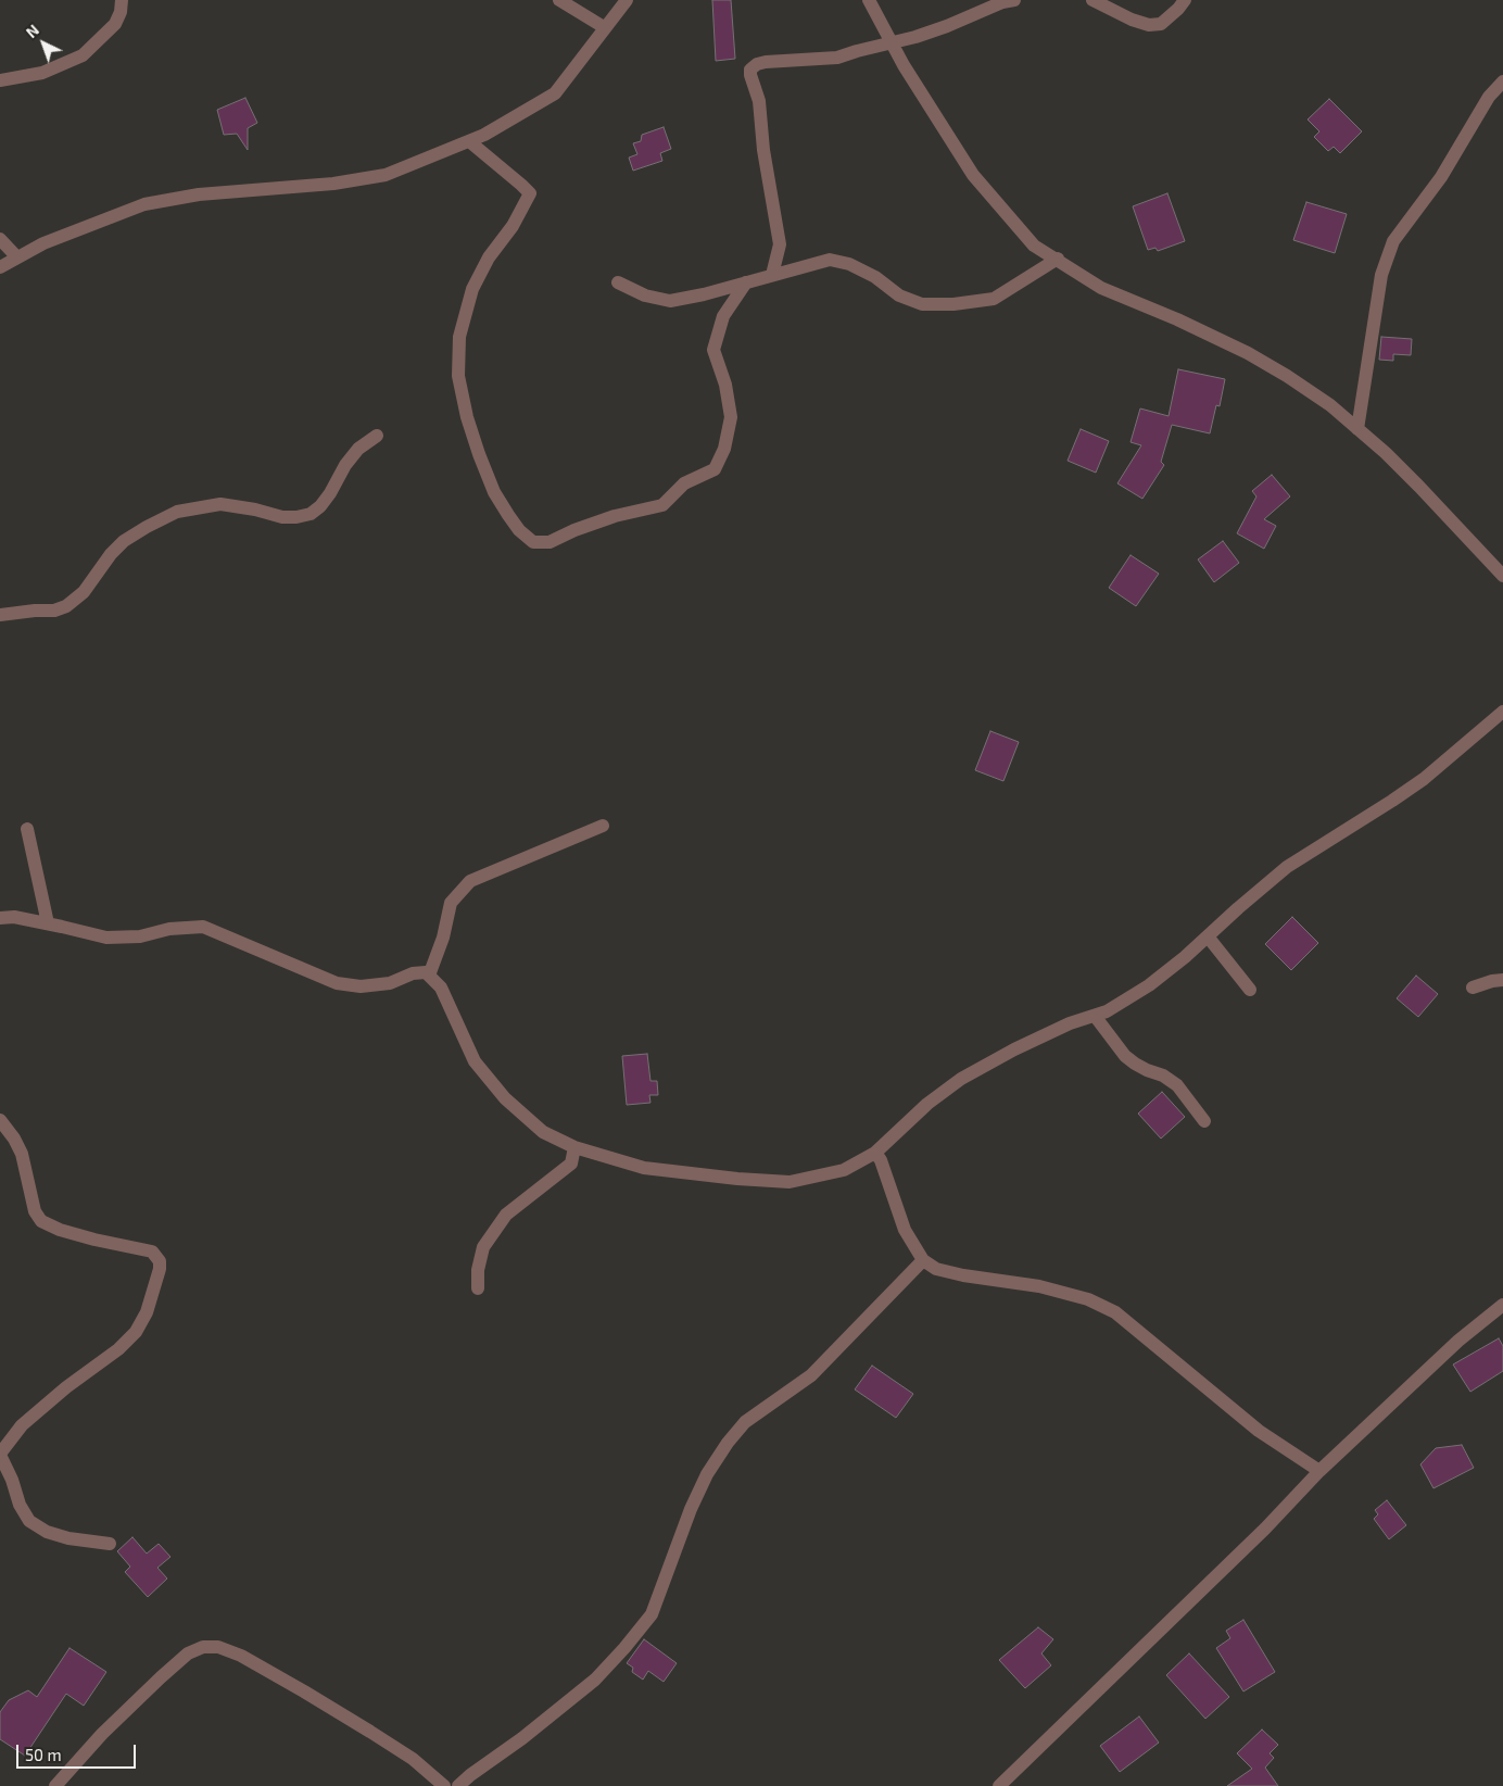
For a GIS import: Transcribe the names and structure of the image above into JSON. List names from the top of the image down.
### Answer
{
  "scale_bar": "50 m",
  "north": "top left"
}
